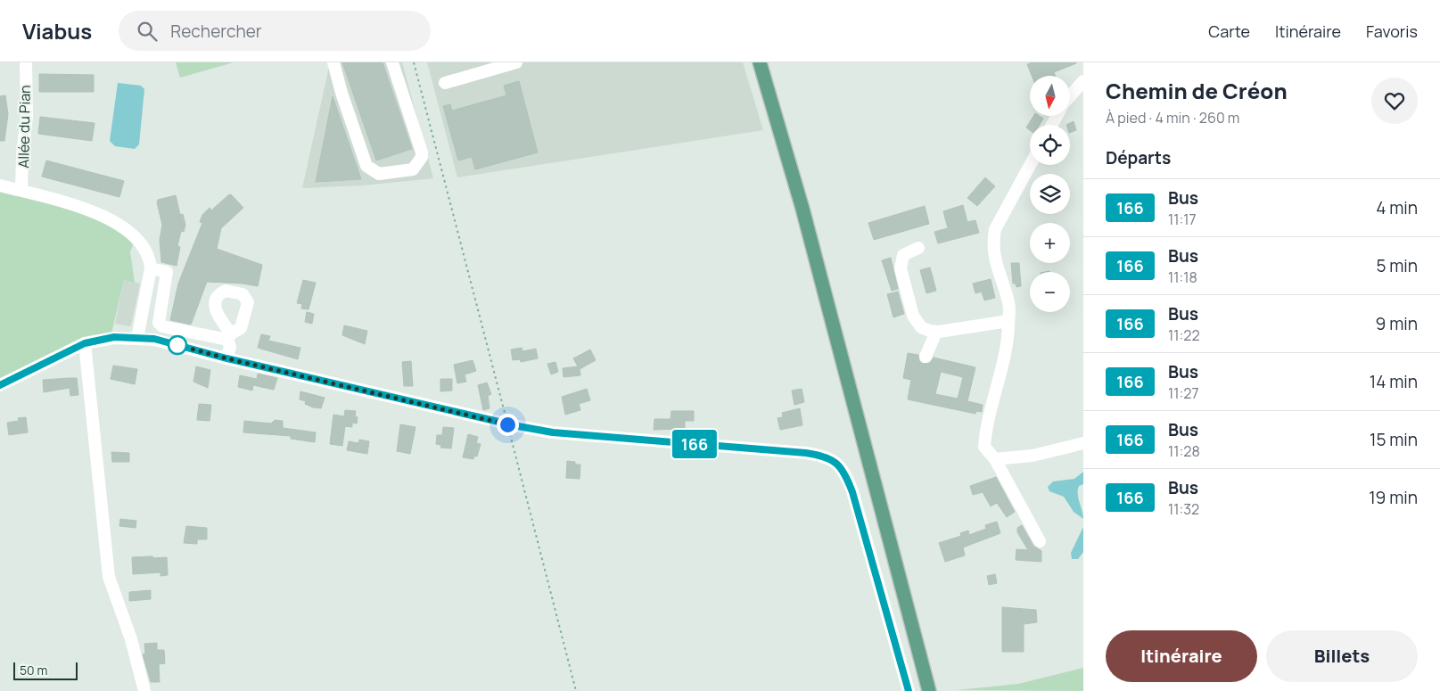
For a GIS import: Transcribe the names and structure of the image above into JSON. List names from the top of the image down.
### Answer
{
  "streets": {
    "street": ["Allée du Pian"]
  },
  "lines": ["bus line 166"],
  "scale_bar": "50 m",
  "north": "bottom",
  "page": {
    "header": "Viabus",
    "search": "Rechercher",
    "nav": ["Carte", "Itinéraire", "Favoris"],
    "on_map": "166",
    "heading": [
      ["Chemin de Créon", "À pied · 4 min · 260 m"],
      "Départs"
    ],
    "map_buttons": ["+", "−"],
    "list": [
      {
        "mark": "166",
        "name": "Bus",
        "note": "11:17",
        "value": "4 min"
      },
      {
        "mark": "166",
        "name": "Bus",
        "note": "11:18",
        "value": "5 min"
      },
      {
        "mark": "166",
        "name": "Bus",
        "note": "11:22",
        "value": "9 min"
      },
      {
        "mark": "166",
        "name": "Bus",
        "note": "11:27",
        "value": "14 min"
      },
      {
        "mark": "166",
        "name": "Bus",
        "note": "11:28",
        "value": "15 min"
      },
      {
        "mark": "166",
        "name": "Bus",
        "note": "11:32",
        "value": "19 min"
      }
    ],
    "buttons": ["Itinéraire", "Billets"],
    "scale": "50 m"
  }
}
